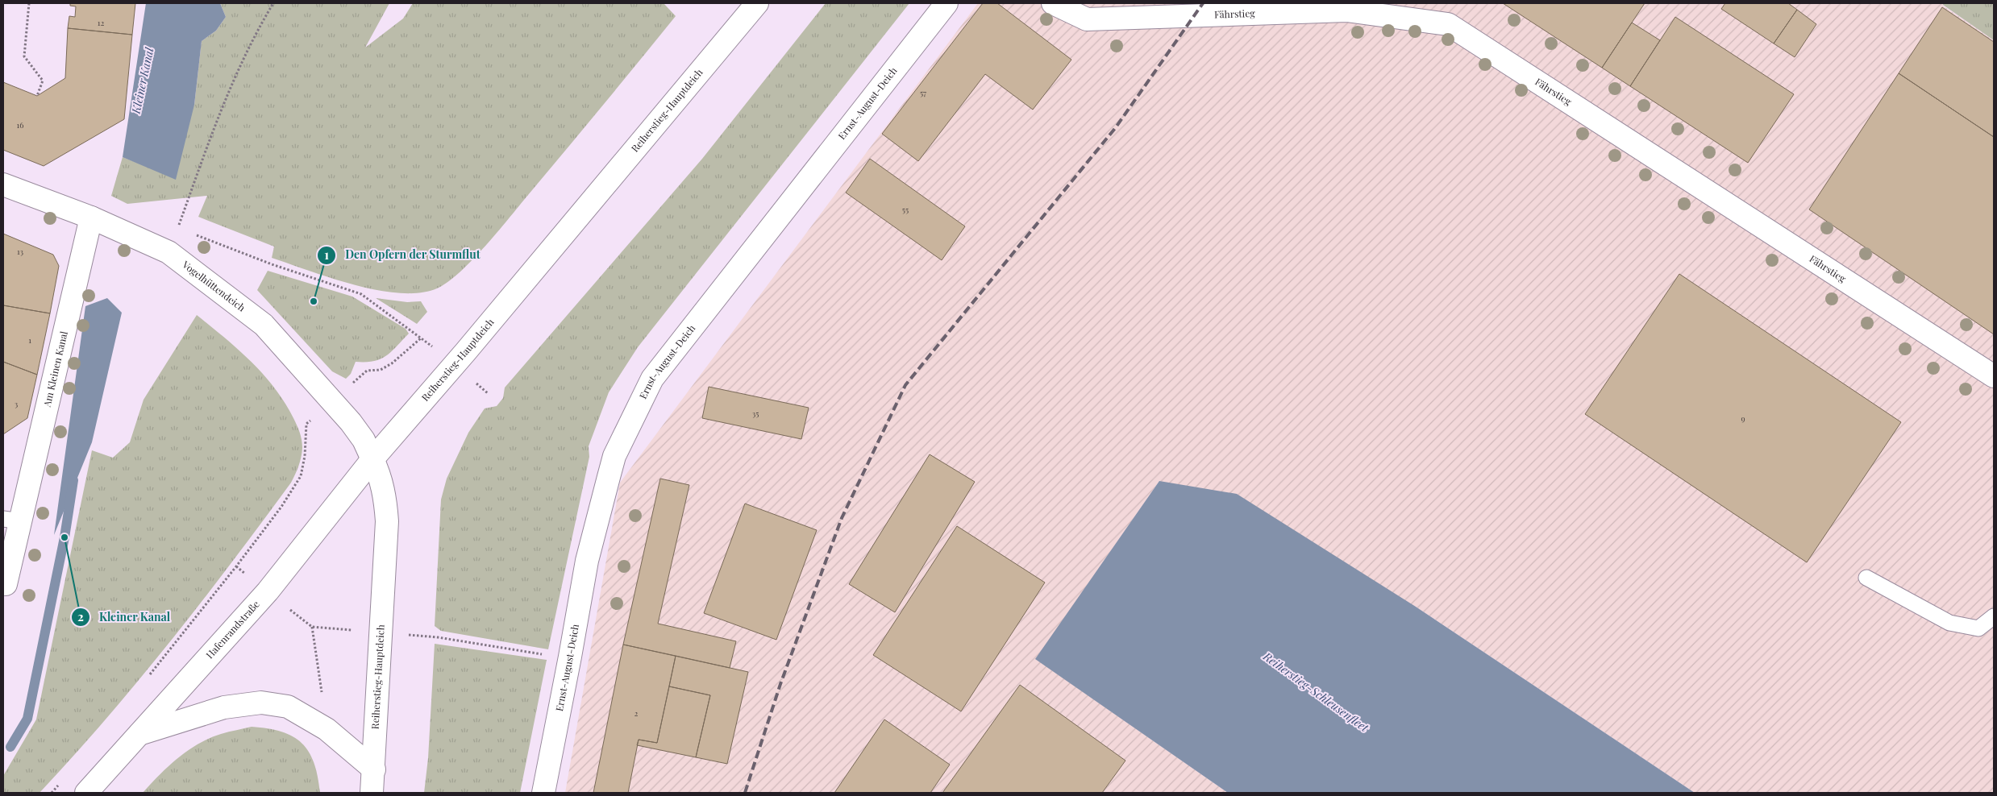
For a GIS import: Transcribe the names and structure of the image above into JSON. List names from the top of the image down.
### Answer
{
  "streets": {
    "street": [
      "Fährstieg",
      "Ernst-August-Deich",
      "Reiherstieg-Hauptdeich",
      "Vogelhüttendeich",
      "Am Kleinen Kanal",
      "Hafenrandstraße"
    ]
  },
  "crossings": [
    ["Reiherstieg-Hauptdeich", "Vogelhüttendeich"],
    ["Reiherstieg-Hauptdeich", "Hafenrandstraße"],
    ["Vogelhüttendeich", "Am Kleinen Kanal"],
    ["Vogelhüttendeich", "Hafenrandstraße"]
  ],
  "water": ["Kleiner Kanal", "Reiherstieg-Schleusenfleet"],
  "places": ["Den Opfern der Sturmflut", "Kleiner Kanal"],
  "house_numbers": [
    "12",
    "57",
    "16",
    "55",
    "13",
    "1",
    "3",
    "35",
    "9",
    "2"
  ]
}
